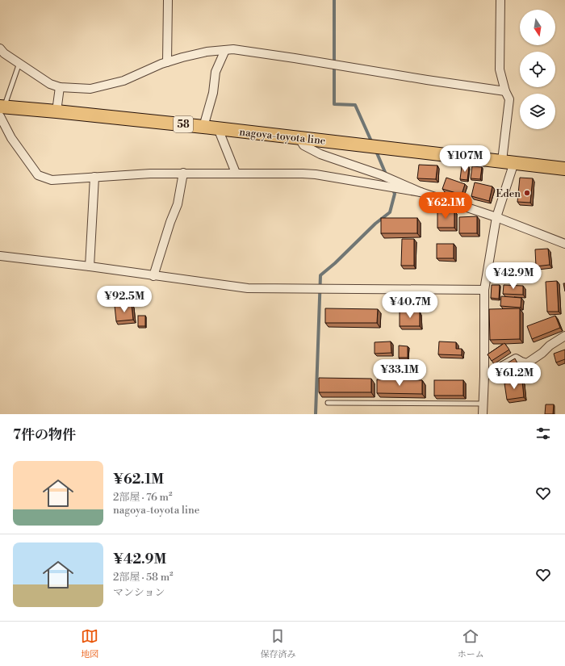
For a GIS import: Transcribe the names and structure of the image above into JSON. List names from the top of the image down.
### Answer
{
  "streets": {
    "main road": ["58", "nagoya-toyota line"]
  },
  "places": ["Eden"],
  "north": "bottom",
  "page": {
    "price": [
      "¥107M",
      "¥62.1M",
      "¥42.9M",
      "¥92.5M",
      "¥40.7M",
      "¥33.1M",
      "¥61.2M"
    ],
    "heading": "7件の物件",
    "list": [
      {
        "name": "¥62.1M",
        "note": "2部屋 · 76 m² · nagoya-toyota line"
      },
      {
        "name": "¥42.9M",
        "note": "2部屋 · 58 m² · マンション"
      }
    ],
    "tabs": ["地図", "保存済み", "ホーム"]
  }
}
